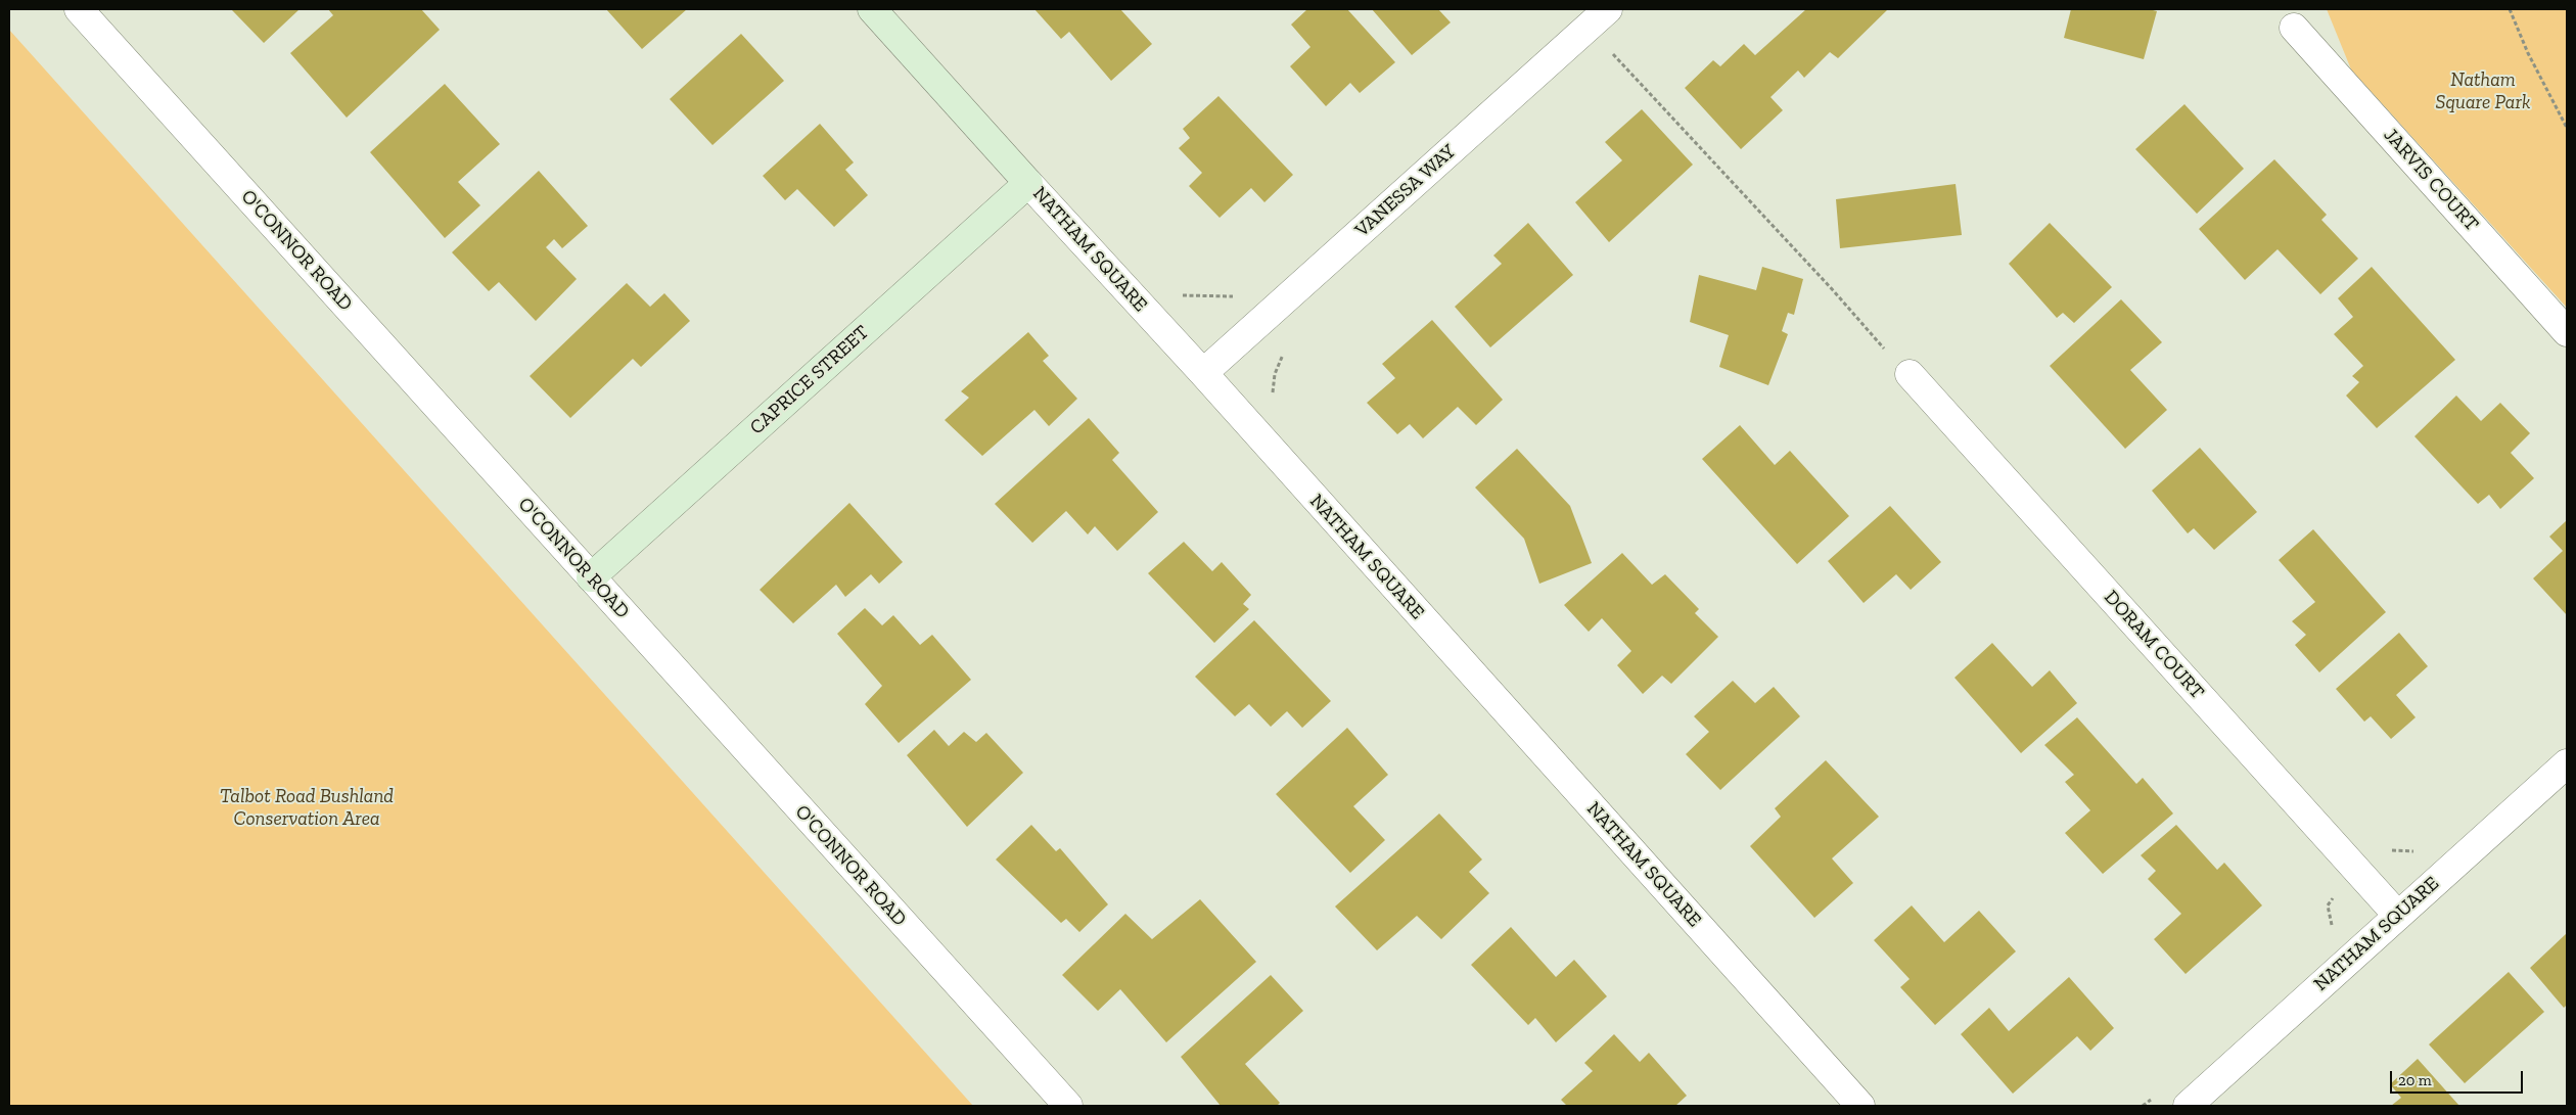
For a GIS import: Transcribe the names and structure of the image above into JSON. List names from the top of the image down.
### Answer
{
  "streets": {
    "street": [
      "JARVIS COURT",
      "VANESSA WAY",
      "NATHAM SQUARE",
      "O'CONNOR ROAD",
      "CAPRICE STREET",
      "DORAM COURT"
    ]
  },
  "crossings": [
    ["VANESSA WAY", "NATHAM SQUARE"],
    ["NATHAM SQUARE", "CAPRICE STREET"],
    ["NATHAM SQUARE", "DORAM COURT"],
    ["O'CONNOR ROAD", "CAPRICE STREET"]
  ],
  "parks": ["Natham Square Park", "Talbot Road Bushland Conservation Area"],
  "scale_bar": "20 m"
}
